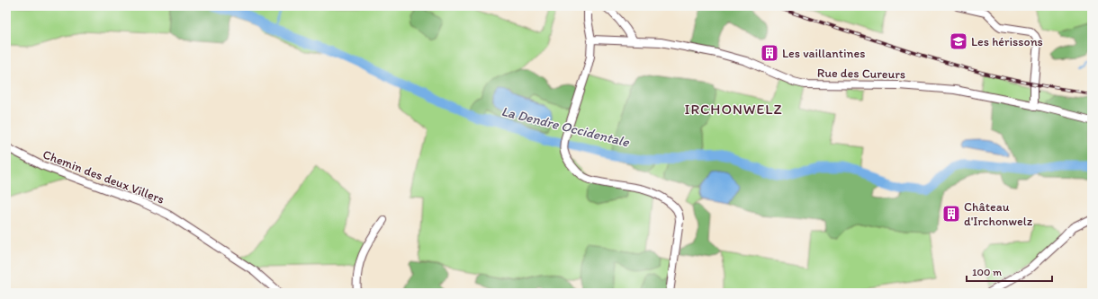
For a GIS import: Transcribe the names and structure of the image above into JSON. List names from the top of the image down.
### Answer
{
  "streets": {
    "street": ["Rue des Cureurs", "Chemin des deux Villers"]
  },
  "districts": ["IRCHONWELZ"],
  "water": ["La Dendre Occidentale"],
  "places": {
    "school or university": ["Les hérissons"],
    "building": ["Les vaillantines", "Château d'Irchonwelz"]
  },
  "scale_bar": "100 m"
}
